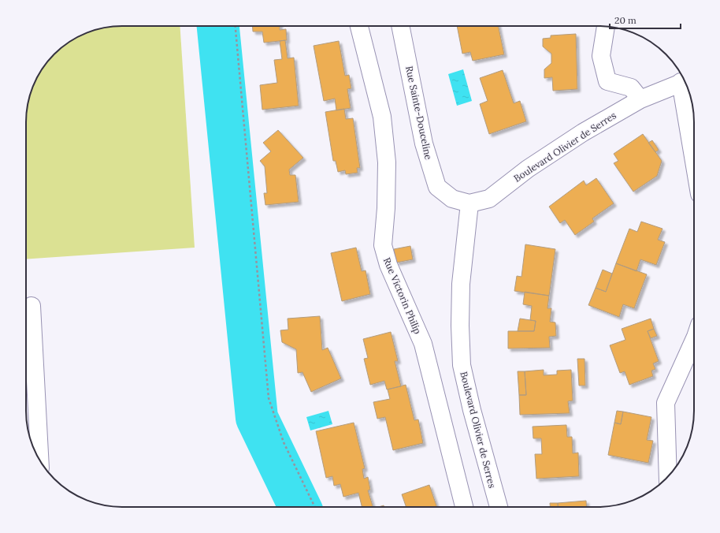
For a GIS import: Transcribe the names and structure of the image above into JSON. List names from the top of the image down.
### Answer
{
  "streets": {
    "street": ["Rue Sainte-Douceline", "Boulevard Olivier de Serres", "Rue Victorin Philip"]
  },
  "crossings": [
    ["Rue Sainte-Douceline", "Boulevard Olivier de Serres"]
  ],
  "scale_bar": "20 m"
}
